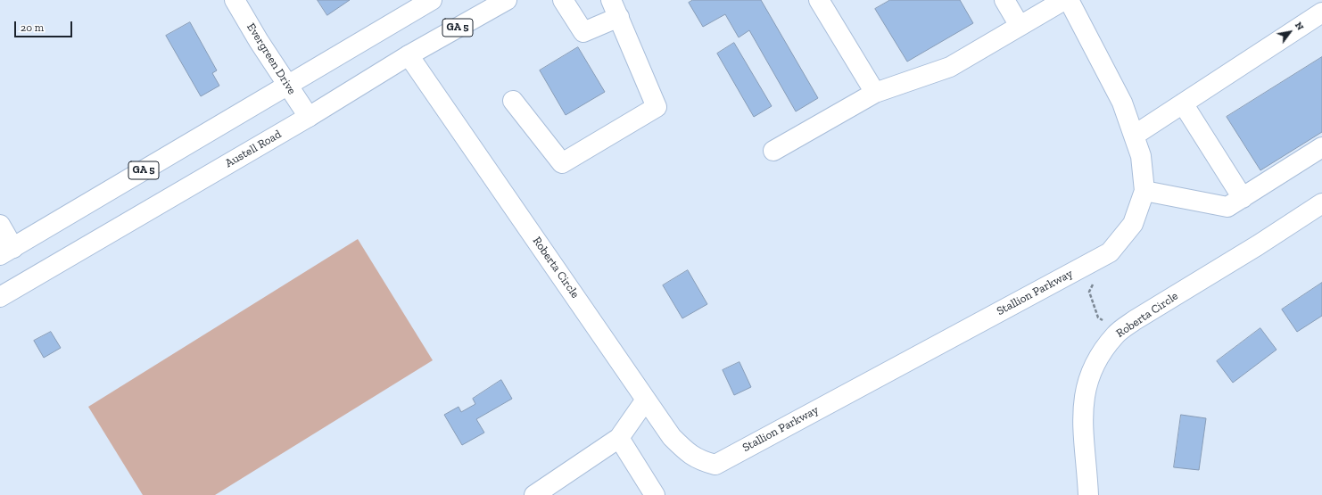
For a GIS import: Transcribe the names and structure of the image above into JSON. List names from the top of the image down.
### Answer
{
  "streets": {
    "street": [
      "GA 5",
      "Evergreen Drive",
      "Austell Road",
      "Roberta Circle",
      "Stallion Parkway"
    ]
  },
  "crossings": [
    ["GA 5", "Evergreen Drive"],
    ["Evergreen Drive", "Austell Road"],
    ["Austell Road", "Roberta Circle"],
    ["Roberta Circle", "Stallion Parkway"]
  ],
  "scale_bar": "20 m",
  "north": "top right"
}
